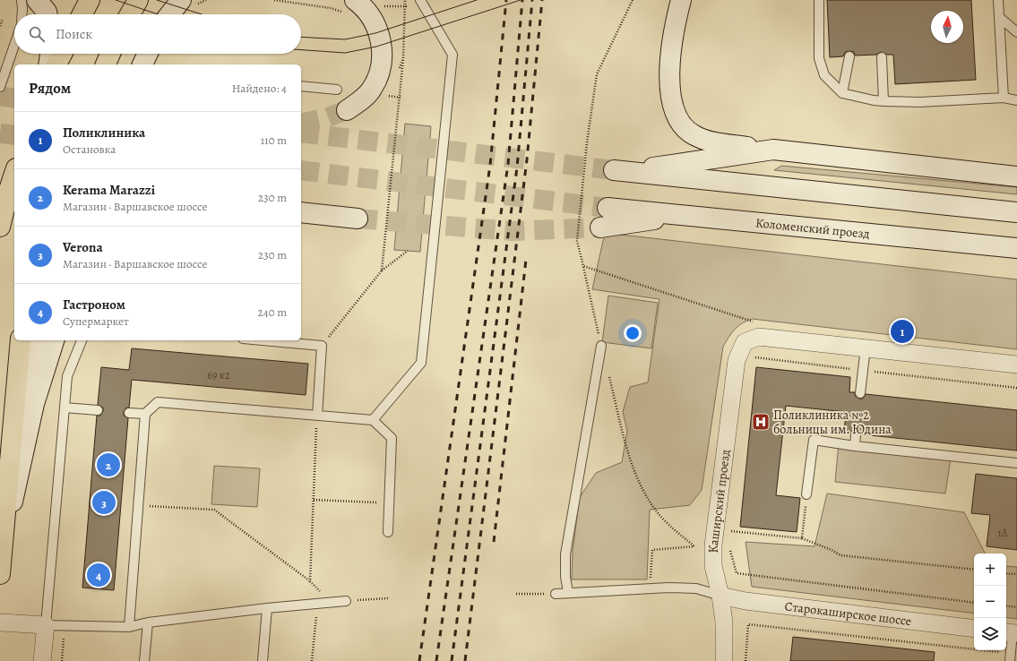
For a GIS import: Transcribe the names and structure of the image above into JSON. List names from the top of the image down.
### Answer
{
  "streets": {
    "main road": ["Коломенский проезд"],
    "street": ["Каширский проезд", "Старокаширское шоссе"]
  },
  "crossings": [
    ["Каширский проезд", "Старокаширское шоссе"]
  ],
  "places": {
    "hospital": ["Поликлиника №2 больницы им. Юдина"]
  },
  "house_numbers": ["69 к2", "1А"],
  "north": "top",
  "page": {
    "search": "Поиск",
    "heading": ["Рядом", "Найдено: 4"],
    "list": [
      {
        "mark": "1",
        "name": "Поликлиника",
        "note": "Остановка",
        "value": "110 m"
      },
      {
        "mark": "2",
        "name": "Kerama Marazzi",
        "note": "Магазин · Варшавское шоссе",
        "value": "230 m"
      },
      {
        "mark": "3",
        "name": "Verona",
        "note": "Магазин · Варшавское шоссе",
        "value": "230 m"
      },
      {
        "mark": "4",
        "name": "Гастроном",
        "note": "Супермаркет",
        "value": "240 m"
      }
    ],
    "pins": [
      "1",
      "2",
      "3",
      "4"
    ],
    "map_buttons": ["+", "−"]
  }
}
